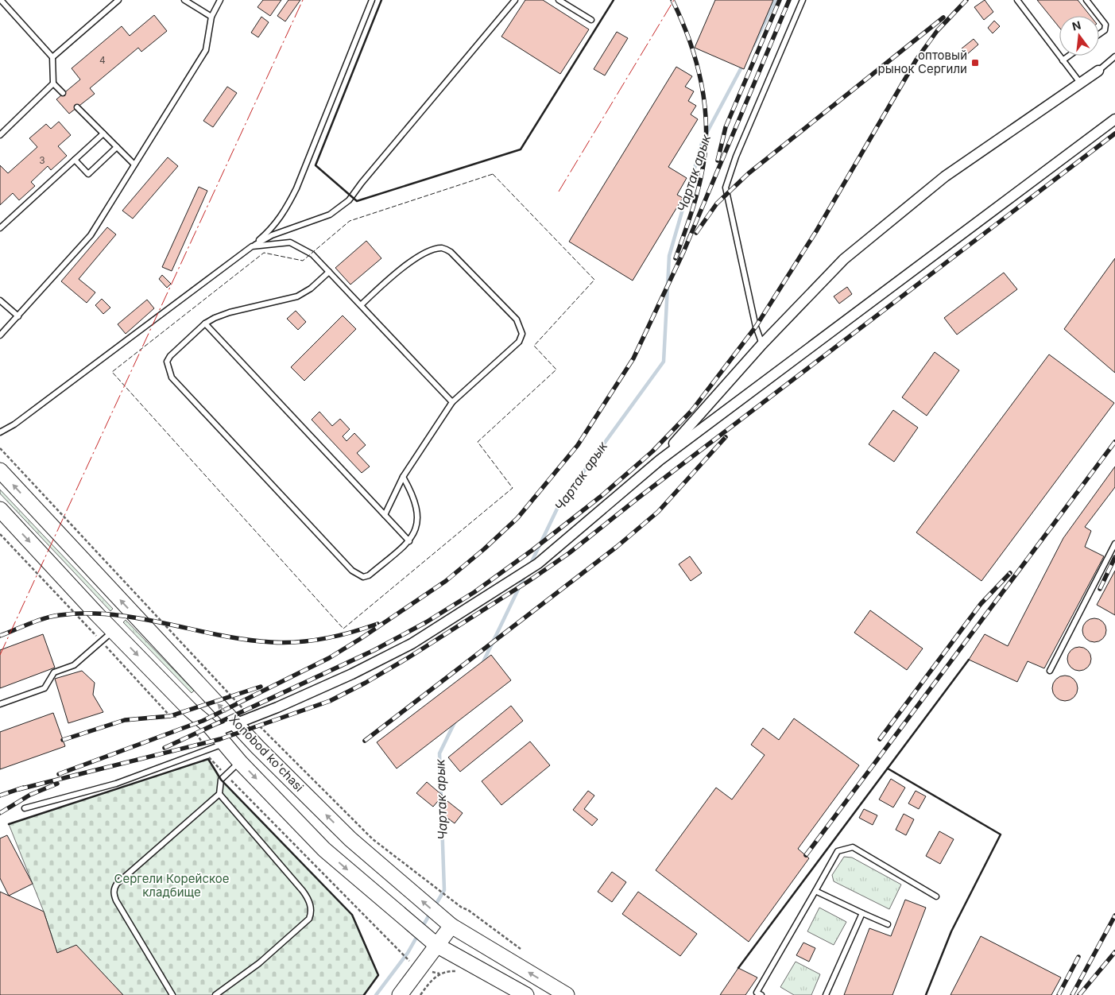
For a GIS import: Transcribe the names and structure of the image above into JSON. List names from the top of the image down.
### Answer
{
  "streets": {
    "street": ["Xonobod ko'chasi"]
  },
  "water": ["Чартак арык"],
  "parks": ["Сергели Корейское кладбище"],
  "places": {
    "transit": ["оптовый рынок Сергили"]
  },
  "house_numbers": ["4", "3"],
  "north": "top"
}
